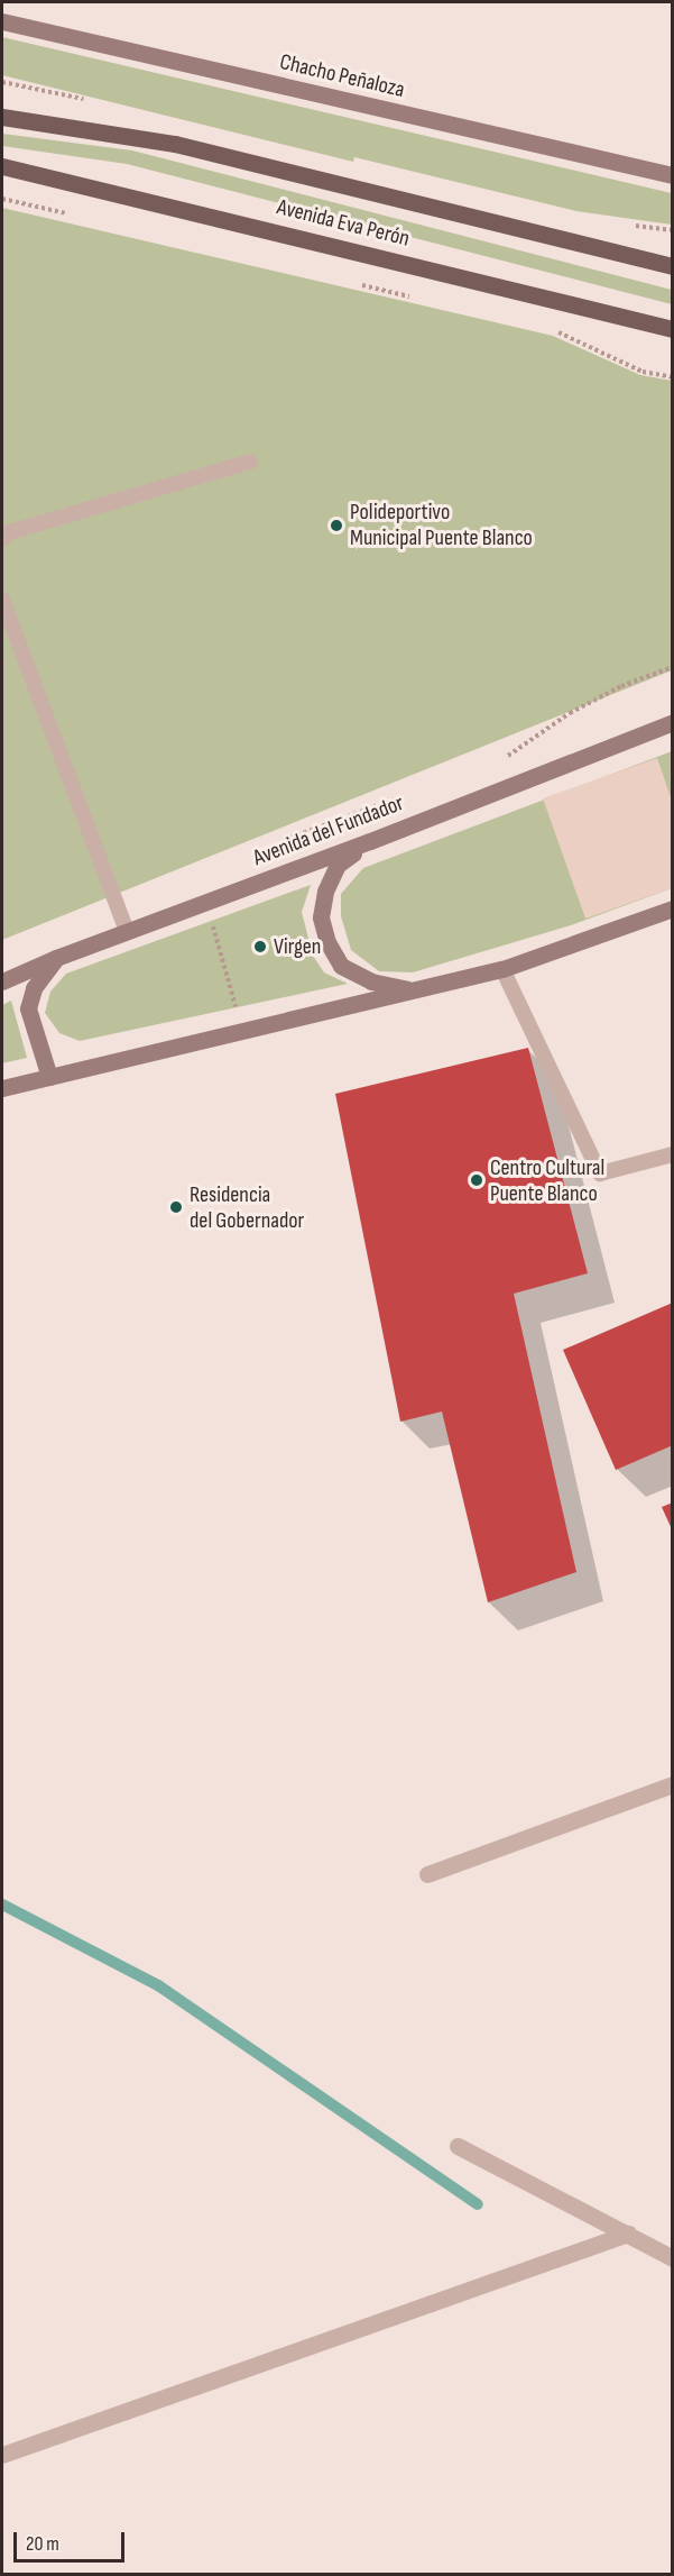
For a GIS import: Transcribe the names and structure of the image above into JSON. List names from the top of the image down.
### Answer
{
  "streets": {
    "main road": ["Chacho Peñaloza", "Avenida Eva Perón", "Avenida del Fundador"]
  },
  "places": [
    "Polideportivo Municipal Puente Blanco",
    "Virgen",
    "Centro Cultural Puente Blanco",
    "Residencia del Gobernador"
  ],
  "scale_bar": "20 m"
}
